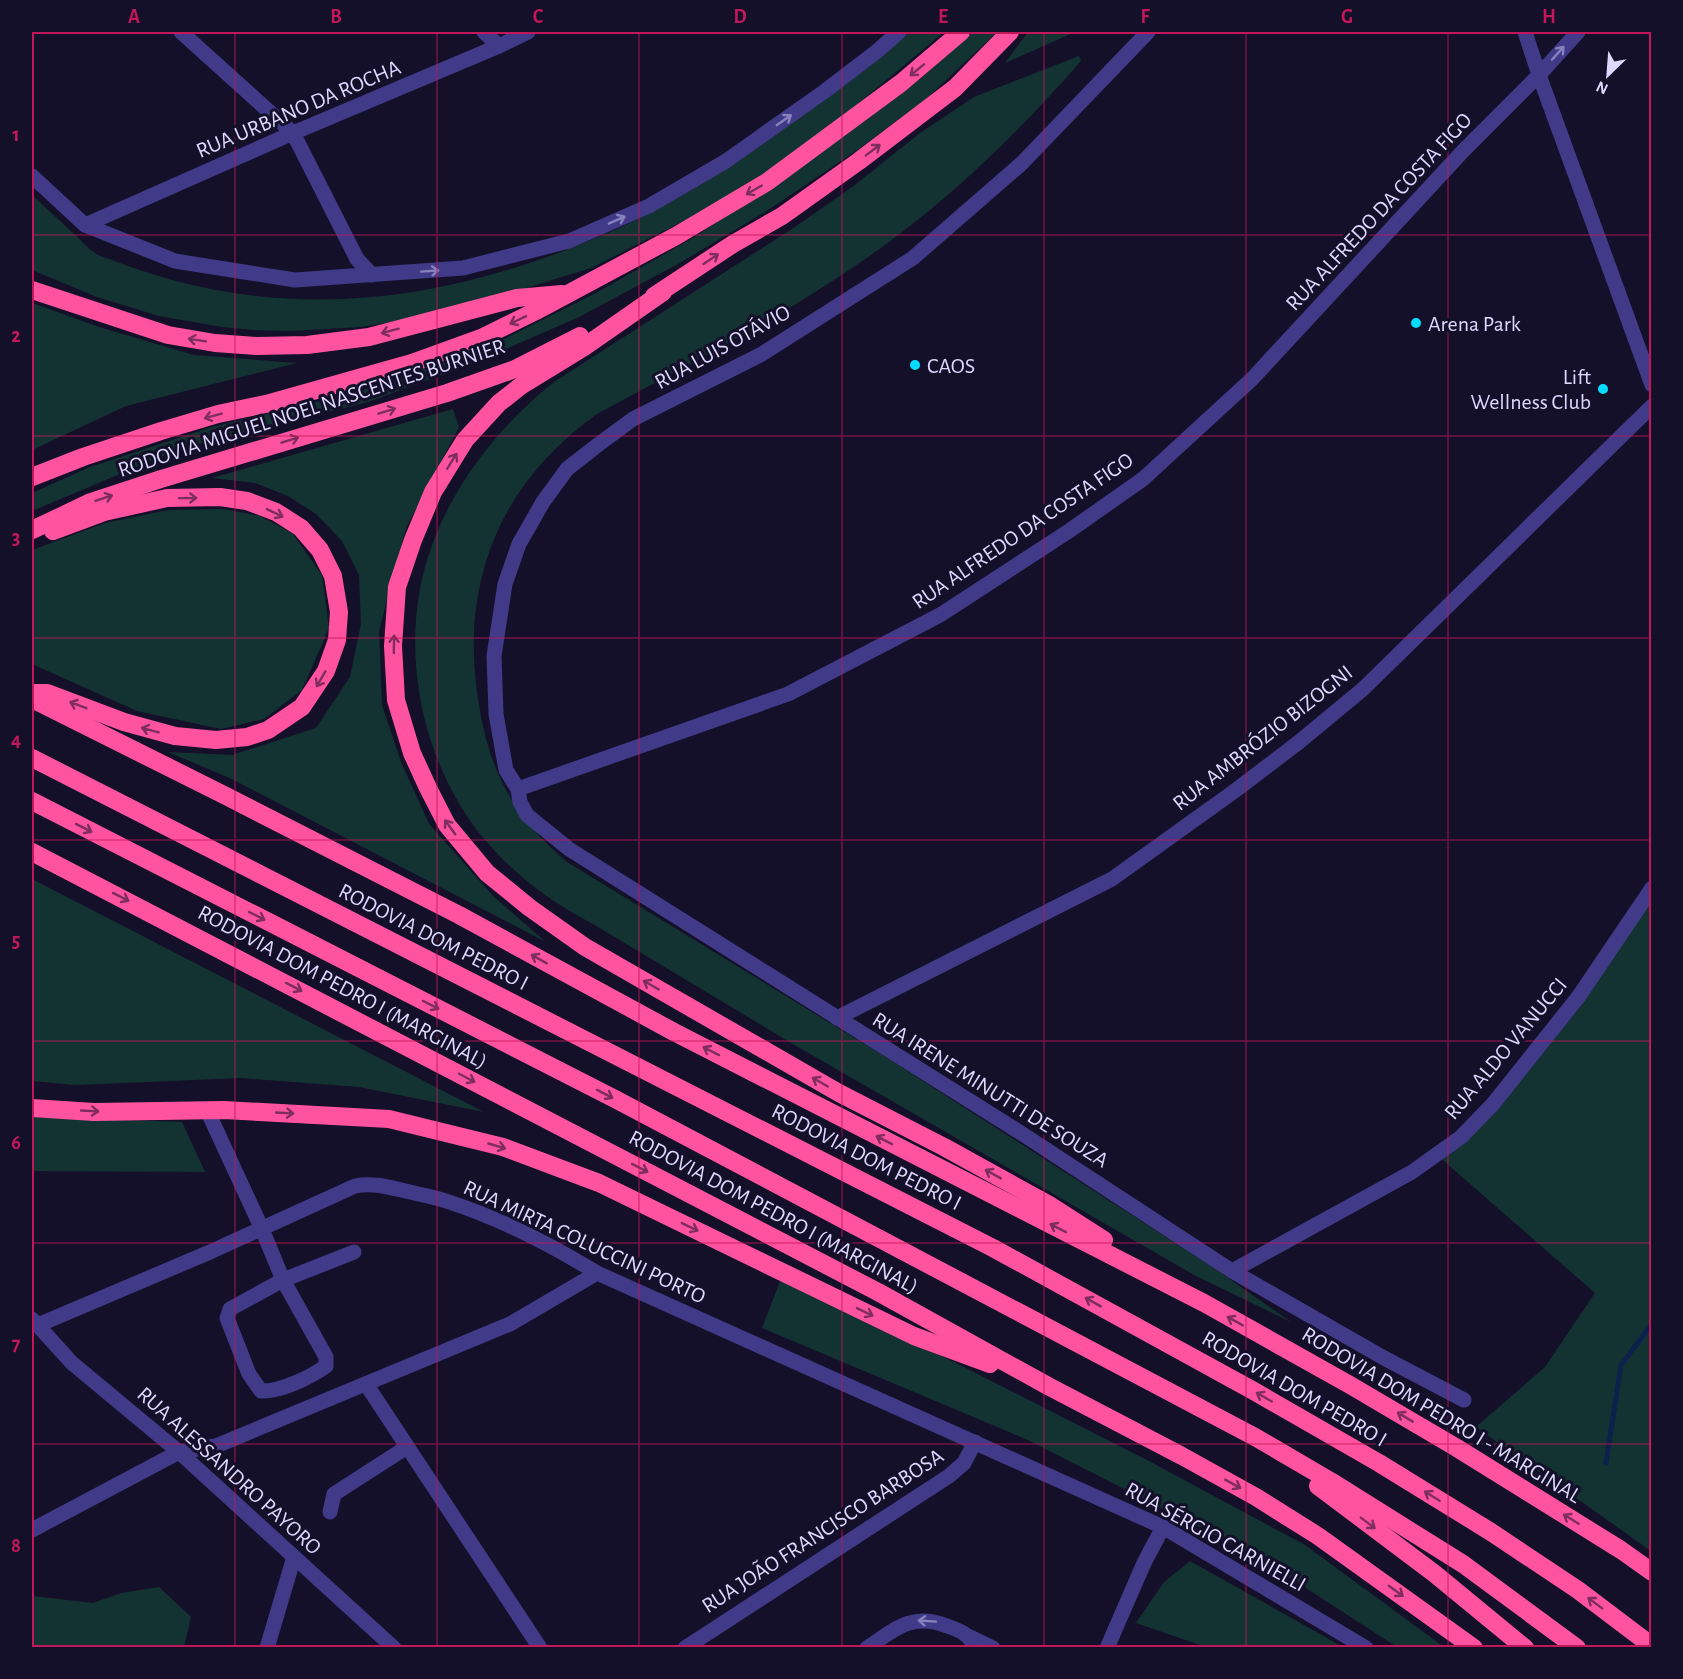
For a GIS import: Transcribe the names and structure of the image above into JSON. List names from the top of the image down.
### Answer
{
  "streets": {
    "highway": [
      "RODOVIA MIGUEL NOEL NASCENTES BURNIER",
      "RODOVIA DOM PEDRO I",
      "RODOVIA DOM PEDRO I (MARGINAL)",
      "RODOVIA DOM PEDRO I - MARGINAL"
    ],
    "street": [
      "RUA URBANO DA ROCHA",
      "RUA ALFREDO DA COSTA FIGO",
      "RUA LUIS OTÁVIO",
      "RUA AMBRÓZIO BIZOGNI",
      "RUA ALDO VANUCCI",
      "RUA IRENE MINUTTI DE SOUZA",
      "RUA MIRTA COLUCCINI PORTO",
      "RUA ALESSANDRO PAYORO",
      "RUA JOÃO FRANCISCO BARBOSA",
      "RUA SÉRGIO CARNIELLI"
    ]
  },
  "crossings": [
    ["RUA ALFREDO DA COSTA FIGO", "RUA LUIS OTÁVIO"],
    ["RUA ALFREDO DA COSTA FIGO", "RUA IRENE MINUTTI DE SOUZA"],
    ["RUA LUIS OTÁVIO", "RUA IRENE MINUTTI DE SOUZA"],
    ["RUA AMBRÓZIO BIZOGNI", "RUA IRENE MINUTTI DE SOUZA"],
    ["RUA ALDO VANUCCI", "RUA IRENE MINUTTI DE SOUZA"],
    ["RUA MIRTA COLUCCINI PORTO", "RUA ALESSANDRO PAYORO"],
    ["RUA MIRTA COLUCCINI PORTO", "RUA JOÃO FRANCISCO BARBOSA"],
    ["RUA MIRTA COLUCCINI PORTO", "RUA SÉRGIO CARNIELLI"],
    ["RUA JOÃO FRANCISCO BARBOSA", "RUA SÉRGIO CARNIELLI"]
  ],
  "places": ["Arena Park", "CAOS", "Lift Wellness Club"],
  "north": "bottom left",
  "grid": {
    "columns": [
      "A",
      "B",
      "C",
      "D",
      "E",
      "F",
      "G",
      "H"
    ],
    "rows": [
      "1",
      "2",
      "3",
      "4",
      "5",
      "6",
      "7",
      "8"
    ]
  }
}
